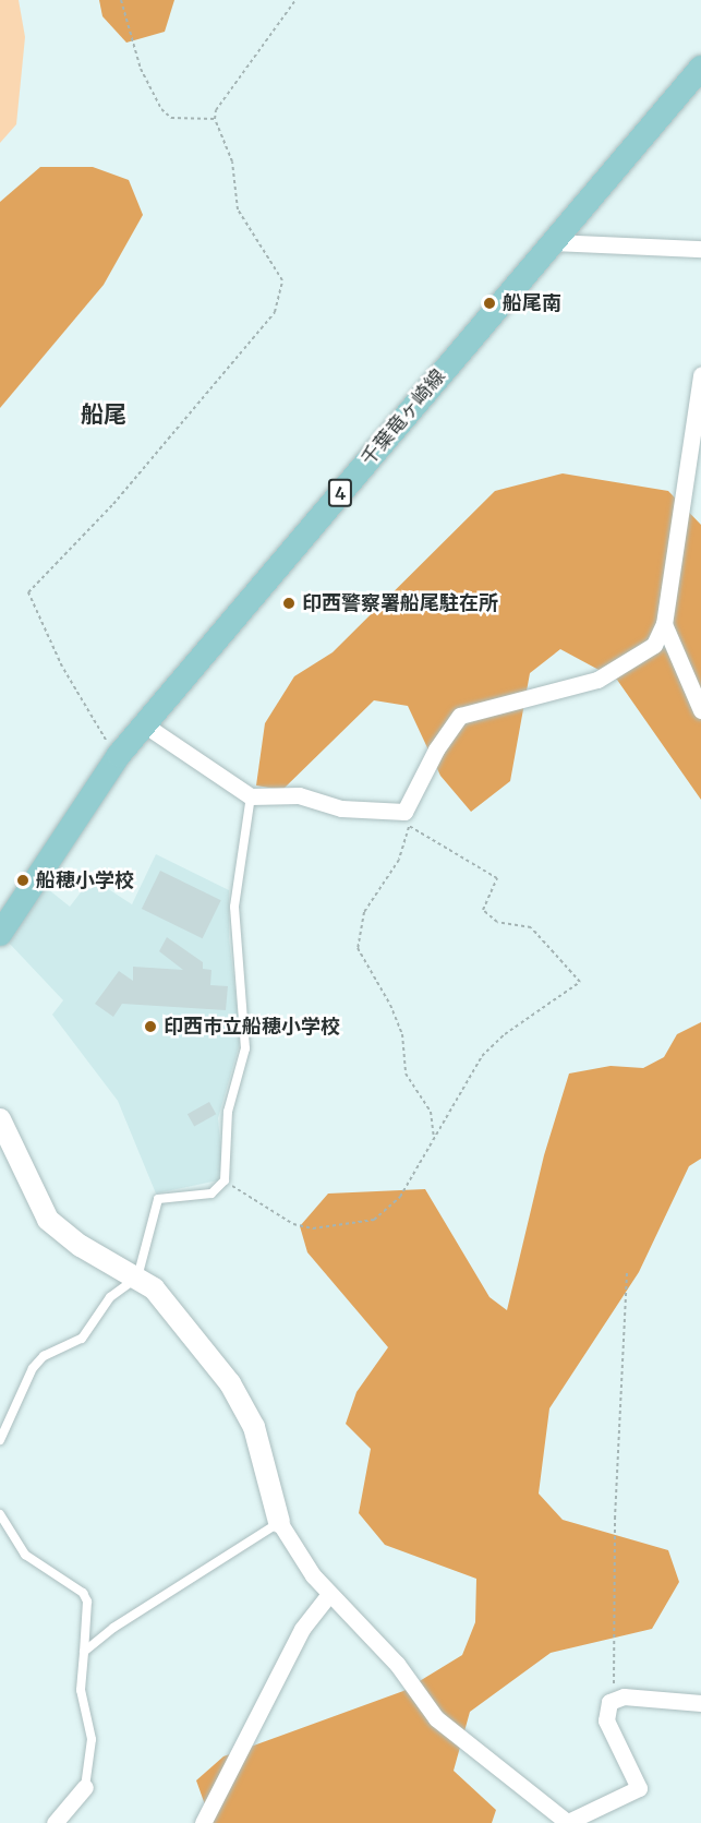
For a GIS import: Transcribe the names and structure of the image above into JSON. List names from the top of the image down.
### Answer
{
  "streets": {
    "main road": ["千葉竜ヶ崎線", "4"]
  },
  "districts": ["船尾"],
  "places": [
    "船尾南",
    "印西警察署船尾駐在所",
    "船穂小学校",
    "印西市立船穂小学校"
  ]
}
